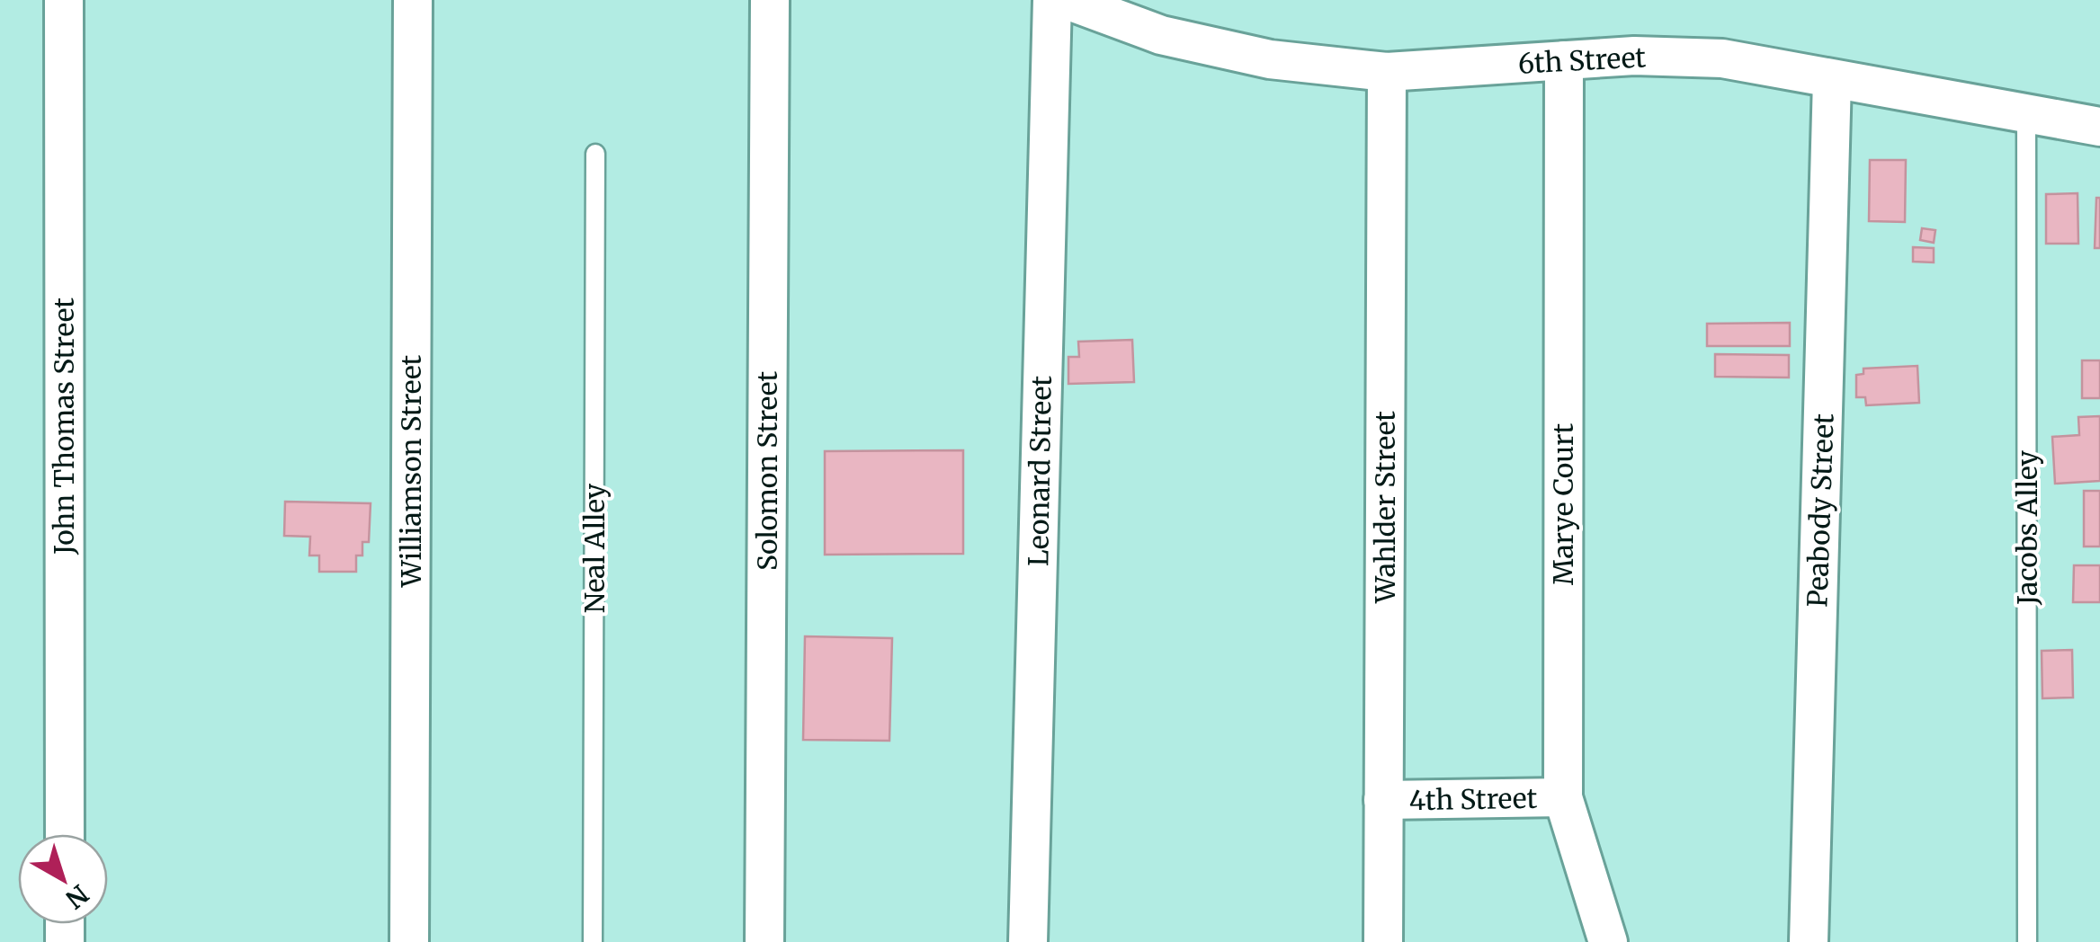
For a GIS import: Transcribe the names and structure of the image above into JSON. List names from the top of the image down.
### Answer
{
  "streets": {
    "street": [
      "6th Street",
      "John Thomas Street",
      "Williamson Street",
      "Solomon Street",
      "Leonard Street",
      "Marye Court",
      "Wahlder Street",
      "Peabody Street",
      "4th Street"
    ],
    "lane": ["Jacobs Alley", "Neal Alley"]
  },
  "crossings": [
    ["6th Street", "Marye Court"],
    ["6th Street", "Wahlder Street"],
    ["6th Street", "Peabody Street"],
    ["6th Street", "Jacobs Alley"],
    ["Marye Court", "4th Street"],
    ["Wahlder Street", "4th Street"]
  ],
  "north": "bottom right"
}
